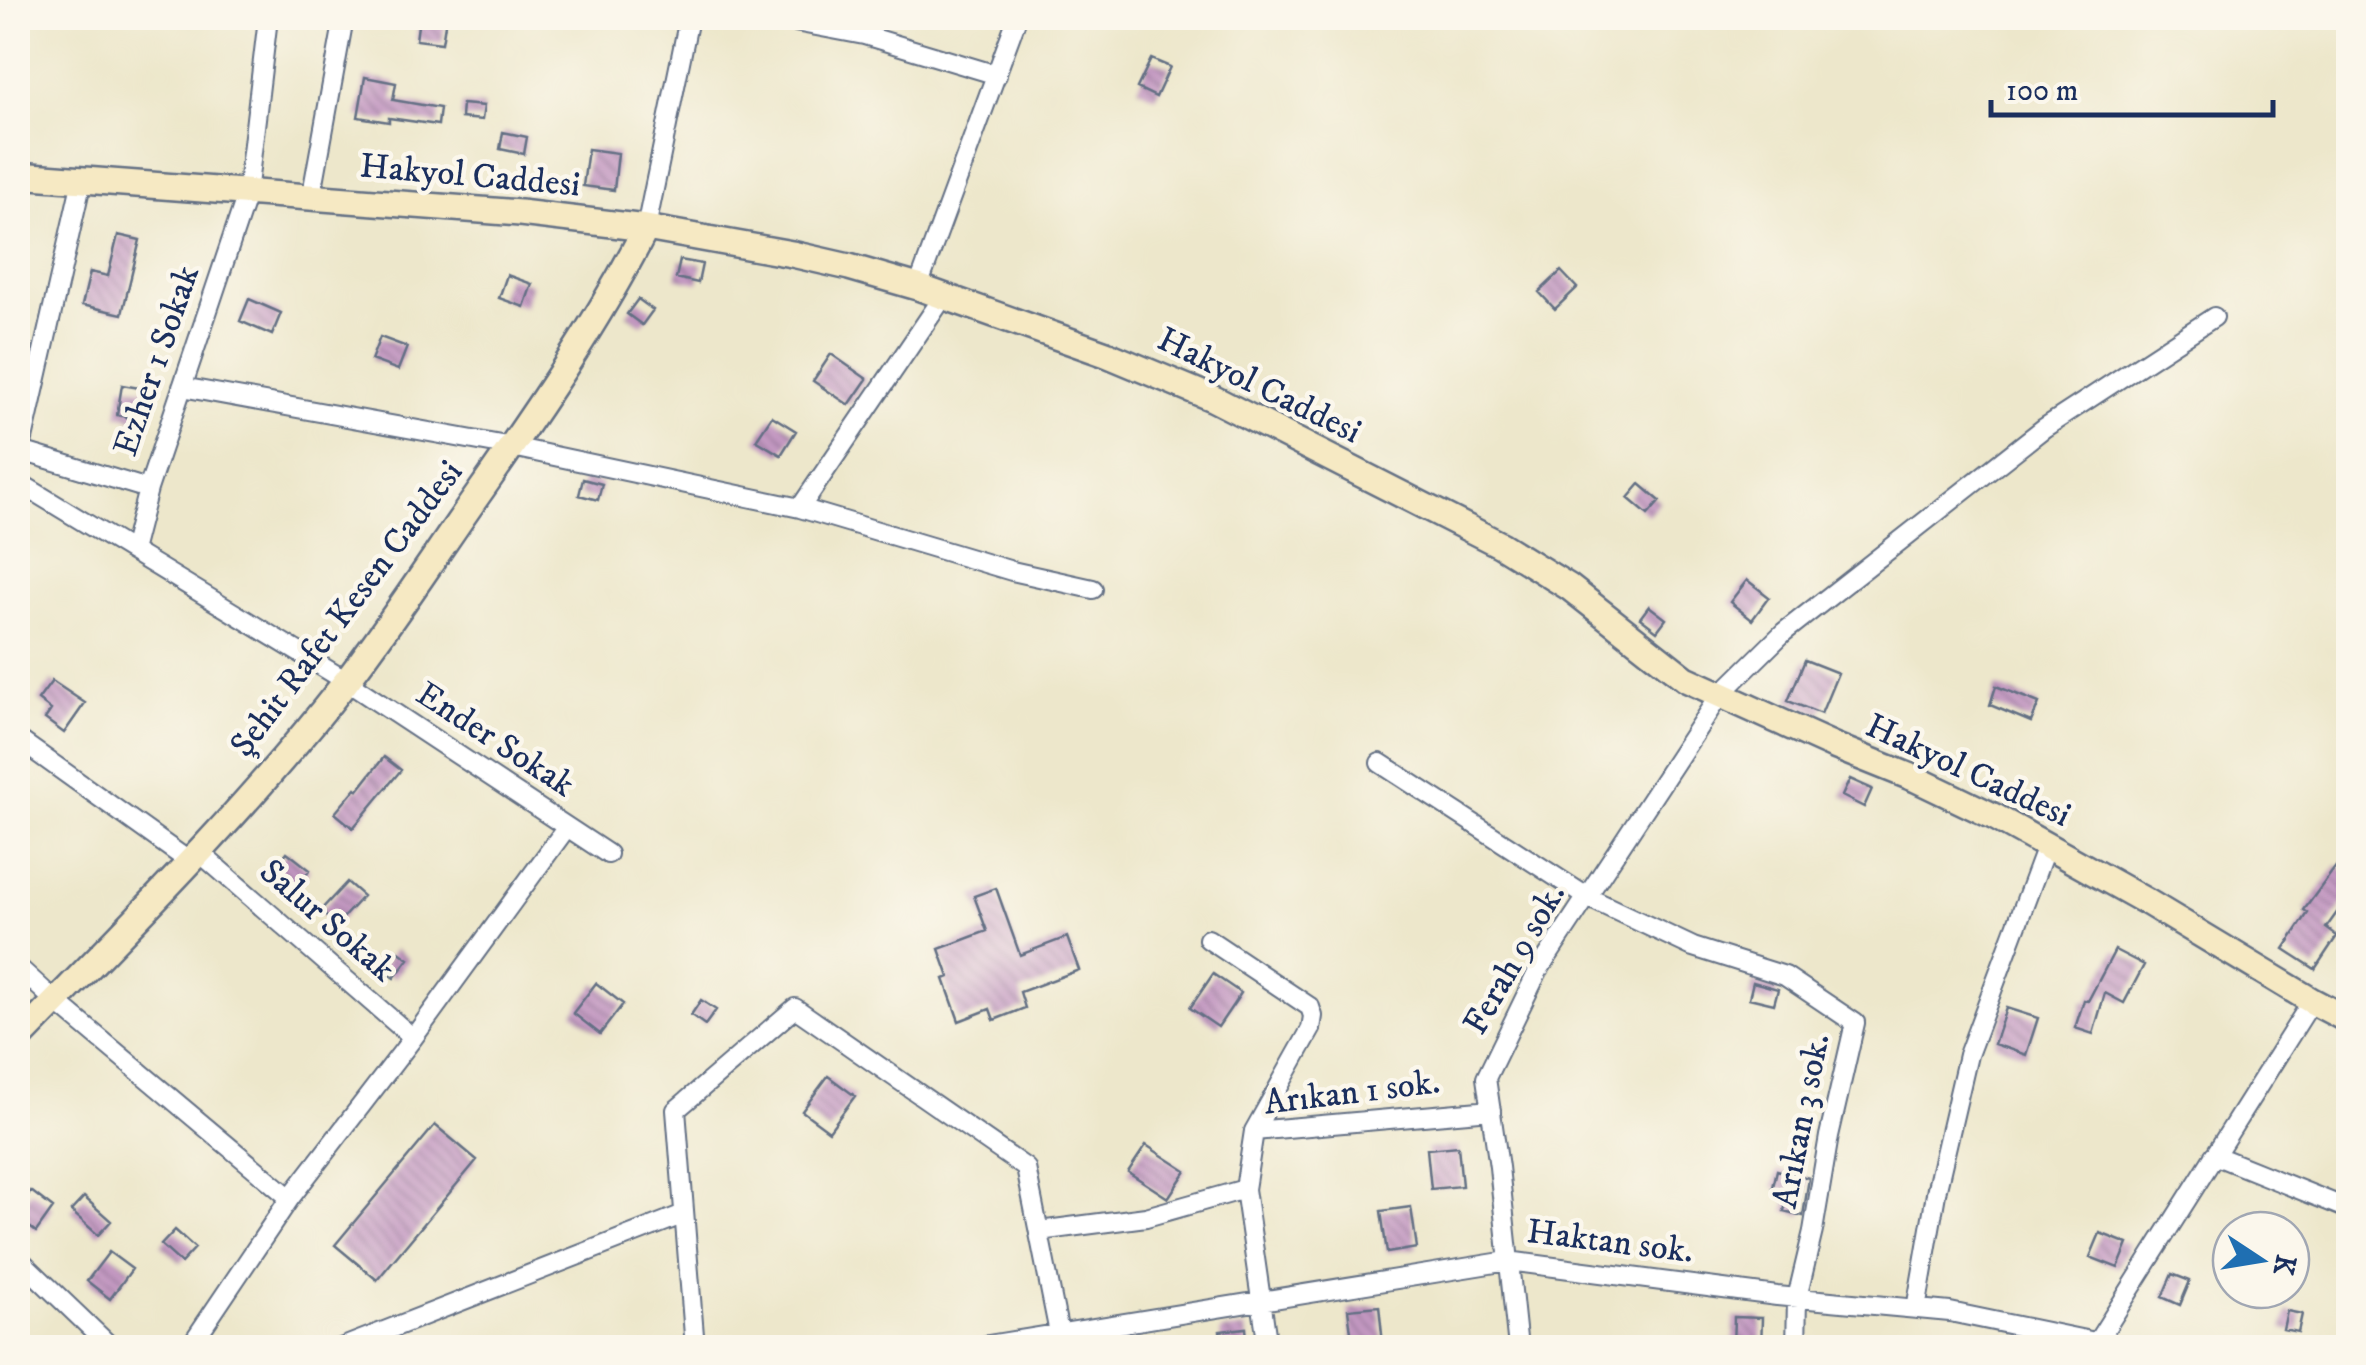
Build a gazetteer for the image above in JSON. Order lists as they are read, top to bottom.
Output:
{
  "streets": {
    "street": [
      "Hakyol Caddesi",
      "Ezher 1 Sokak",
      "Şehit Rafet Kesen Caddesi",
      "Ender Sokak",
      "Salur Sokak",
      "Ferah 9 sok.",
      "Arıkan 1 sok.",
      "Arıkan 3 sok.",
      "Haktan sok."
    ]
  },
  "crossings": [
    ["Hakyol Caddesi", "Ezher 1 Sokak"],
    ["Hakyol Caddesi", "Şehit Rafet Kesen Caddesi"],
    ["Hakyol Caddesi", "Ferah 9 sok."],
    ["Ezher 1 Sokak", "Ender Sokak"],
    ["Şehit Rafet Kesen Caddesi", "Ender Sokak"],
    ["Şehit Rafet Kesen Caddesi", "Salur Sokak"],
    ["Ferah 9 sok.", "Arıkan 1 sok."],
    ["Ferah 9 sok.", "Arıkan 3 sok."],
    ["Ferah 9 sok.", "Haktan sok."],
    ["Arıkan 1 sok.", "Haktan sok."],
    ["Arıkan 3 sok.", "Haktan sok."]
  ],
  "scale_bar": "100 m",
  "north": "right"
}
